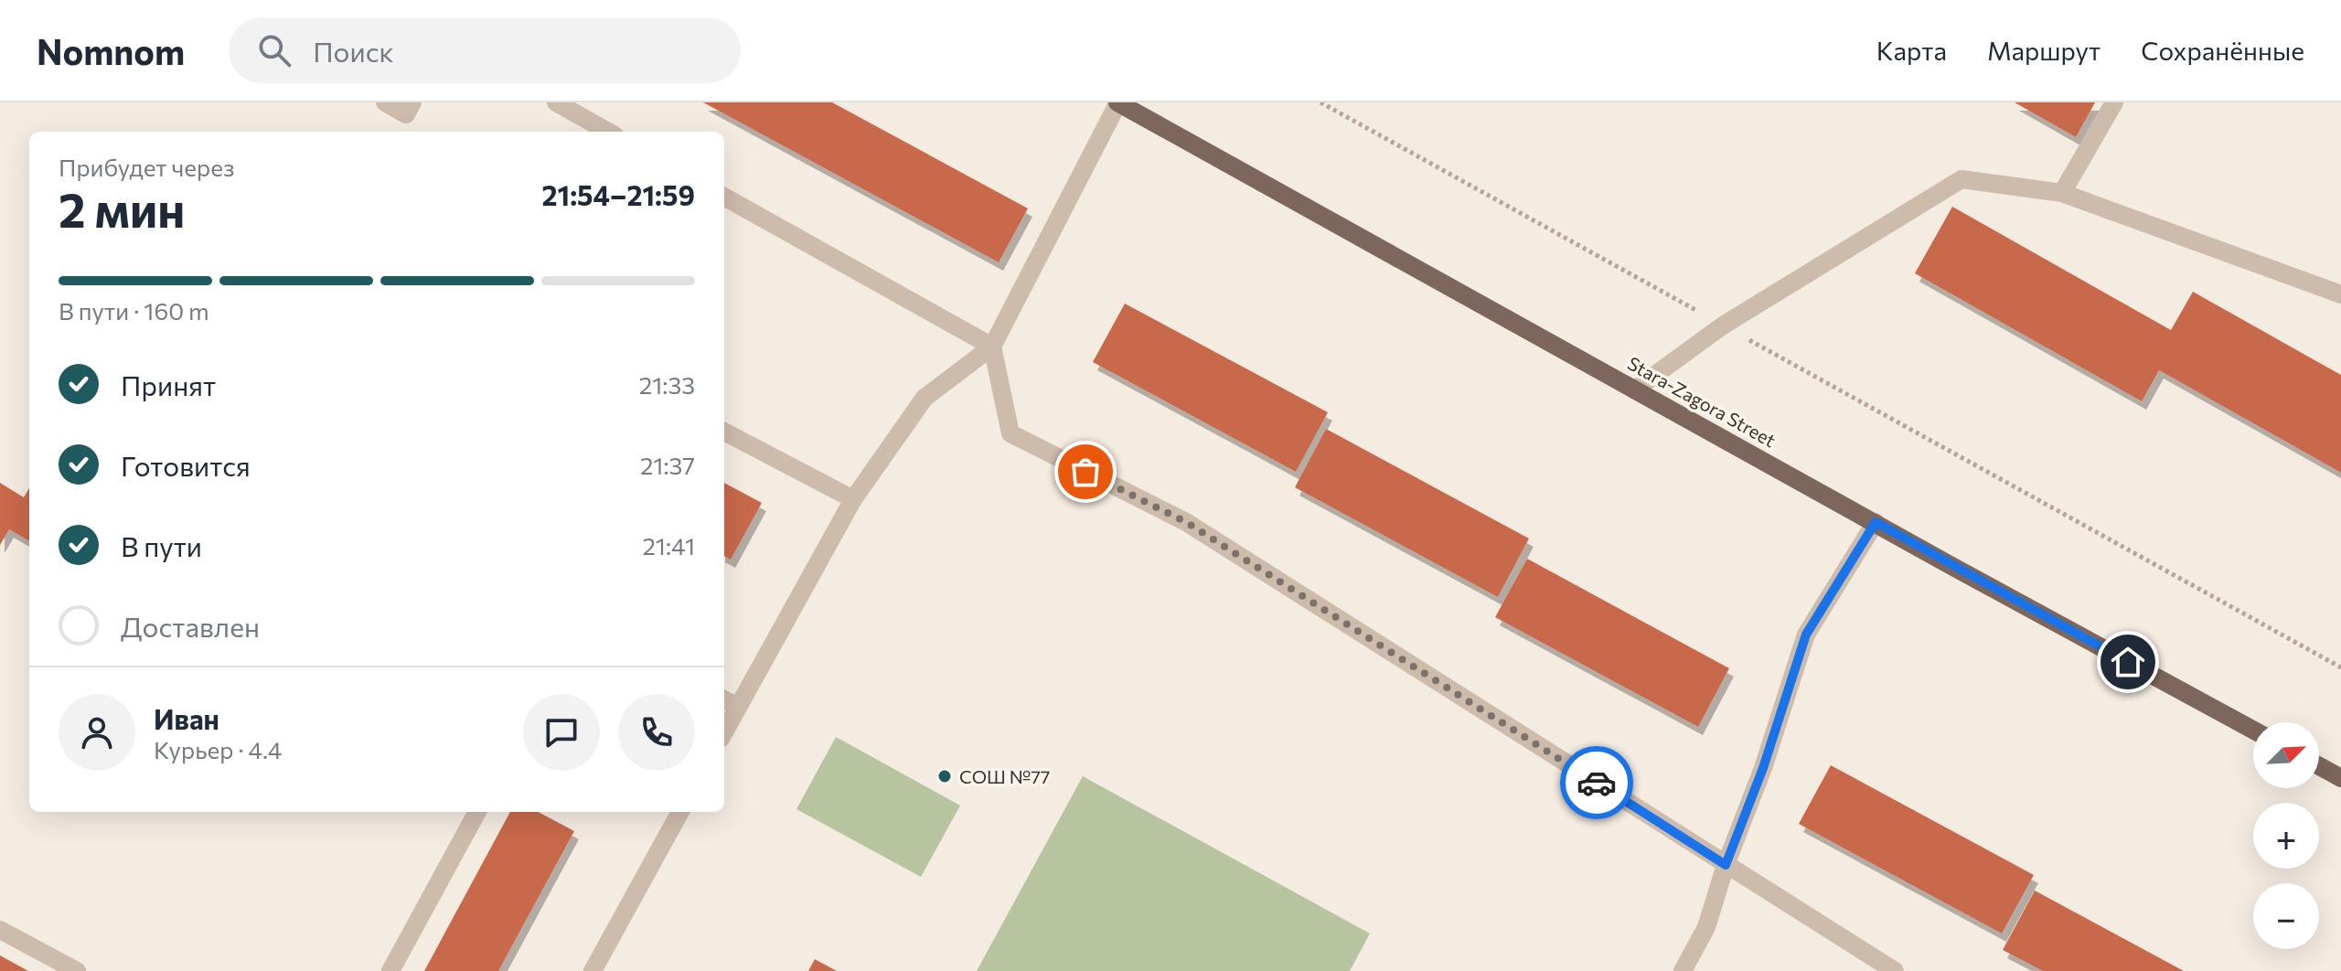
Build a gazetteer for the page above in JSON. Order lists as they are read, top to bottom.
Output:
{
  "streets": {
    "main road": ["Stara-Zagora Street"]
  },
  "places": ["СОШ №77"],
  "north": "top right",
  "page": {
    "header": "Nomnom",
    "search": "Поиск",
    "nav": ["Карта", "Маршрут", "Сохранённые"],
    "heading": ["2 мин", "Прибудет через", "21:54–21:59"],
    "panel": ["Иван", "Курьер · 4.4"],
    "bar": "В пути · 160 m",
    "list": [
      ["Принят", "21:33"],
      ["Готовится", "21:37"],
      ["В пути", "21:41"],
      "Доставлен"
    ],
    "map_buttons": ["+", "−"]
  }
}
